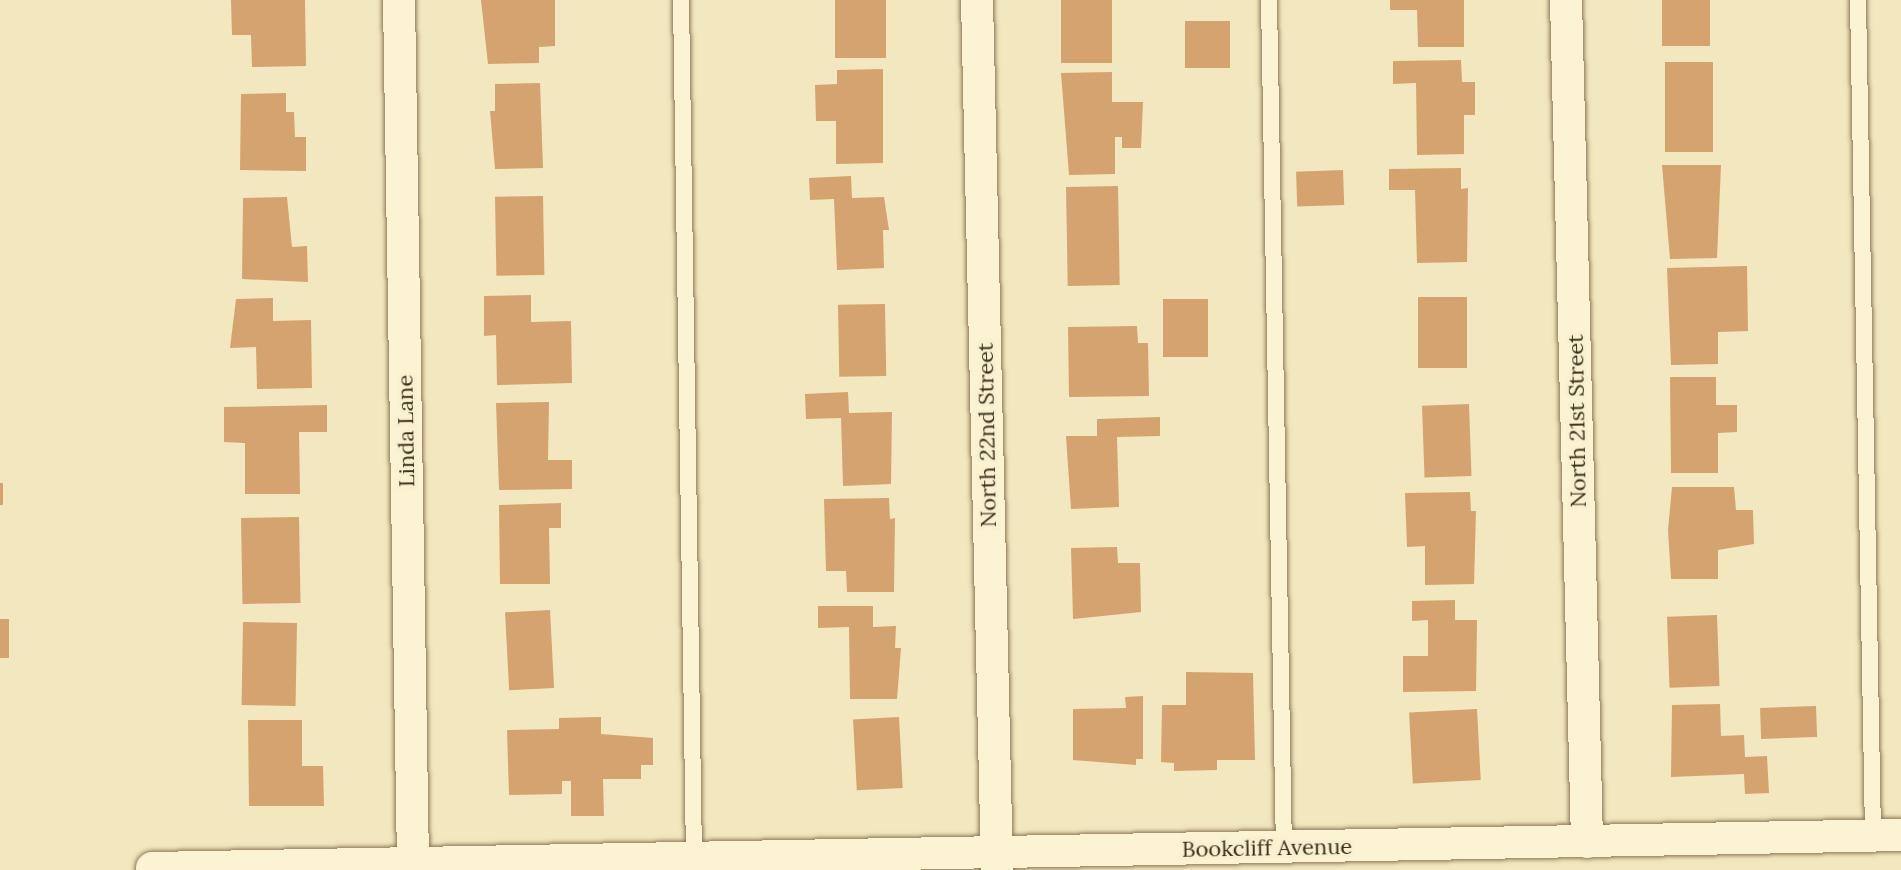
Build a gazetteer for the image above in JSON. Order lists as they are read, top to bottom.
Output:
{
  "streets": {
    "street": [
      "North 21st Street",
      "Linda Lane",
      "North 22nd Street",
      "Bookcliff Avenue"
    ]
  },
  "crossings": [
    ["North 21st Street", "Bookcliff Avenue"],
    ["Linda Lane", "Bookcliff Avenue"],
    ["North 22nd Street", "Bookcliff Avenue"]
  ]
}
